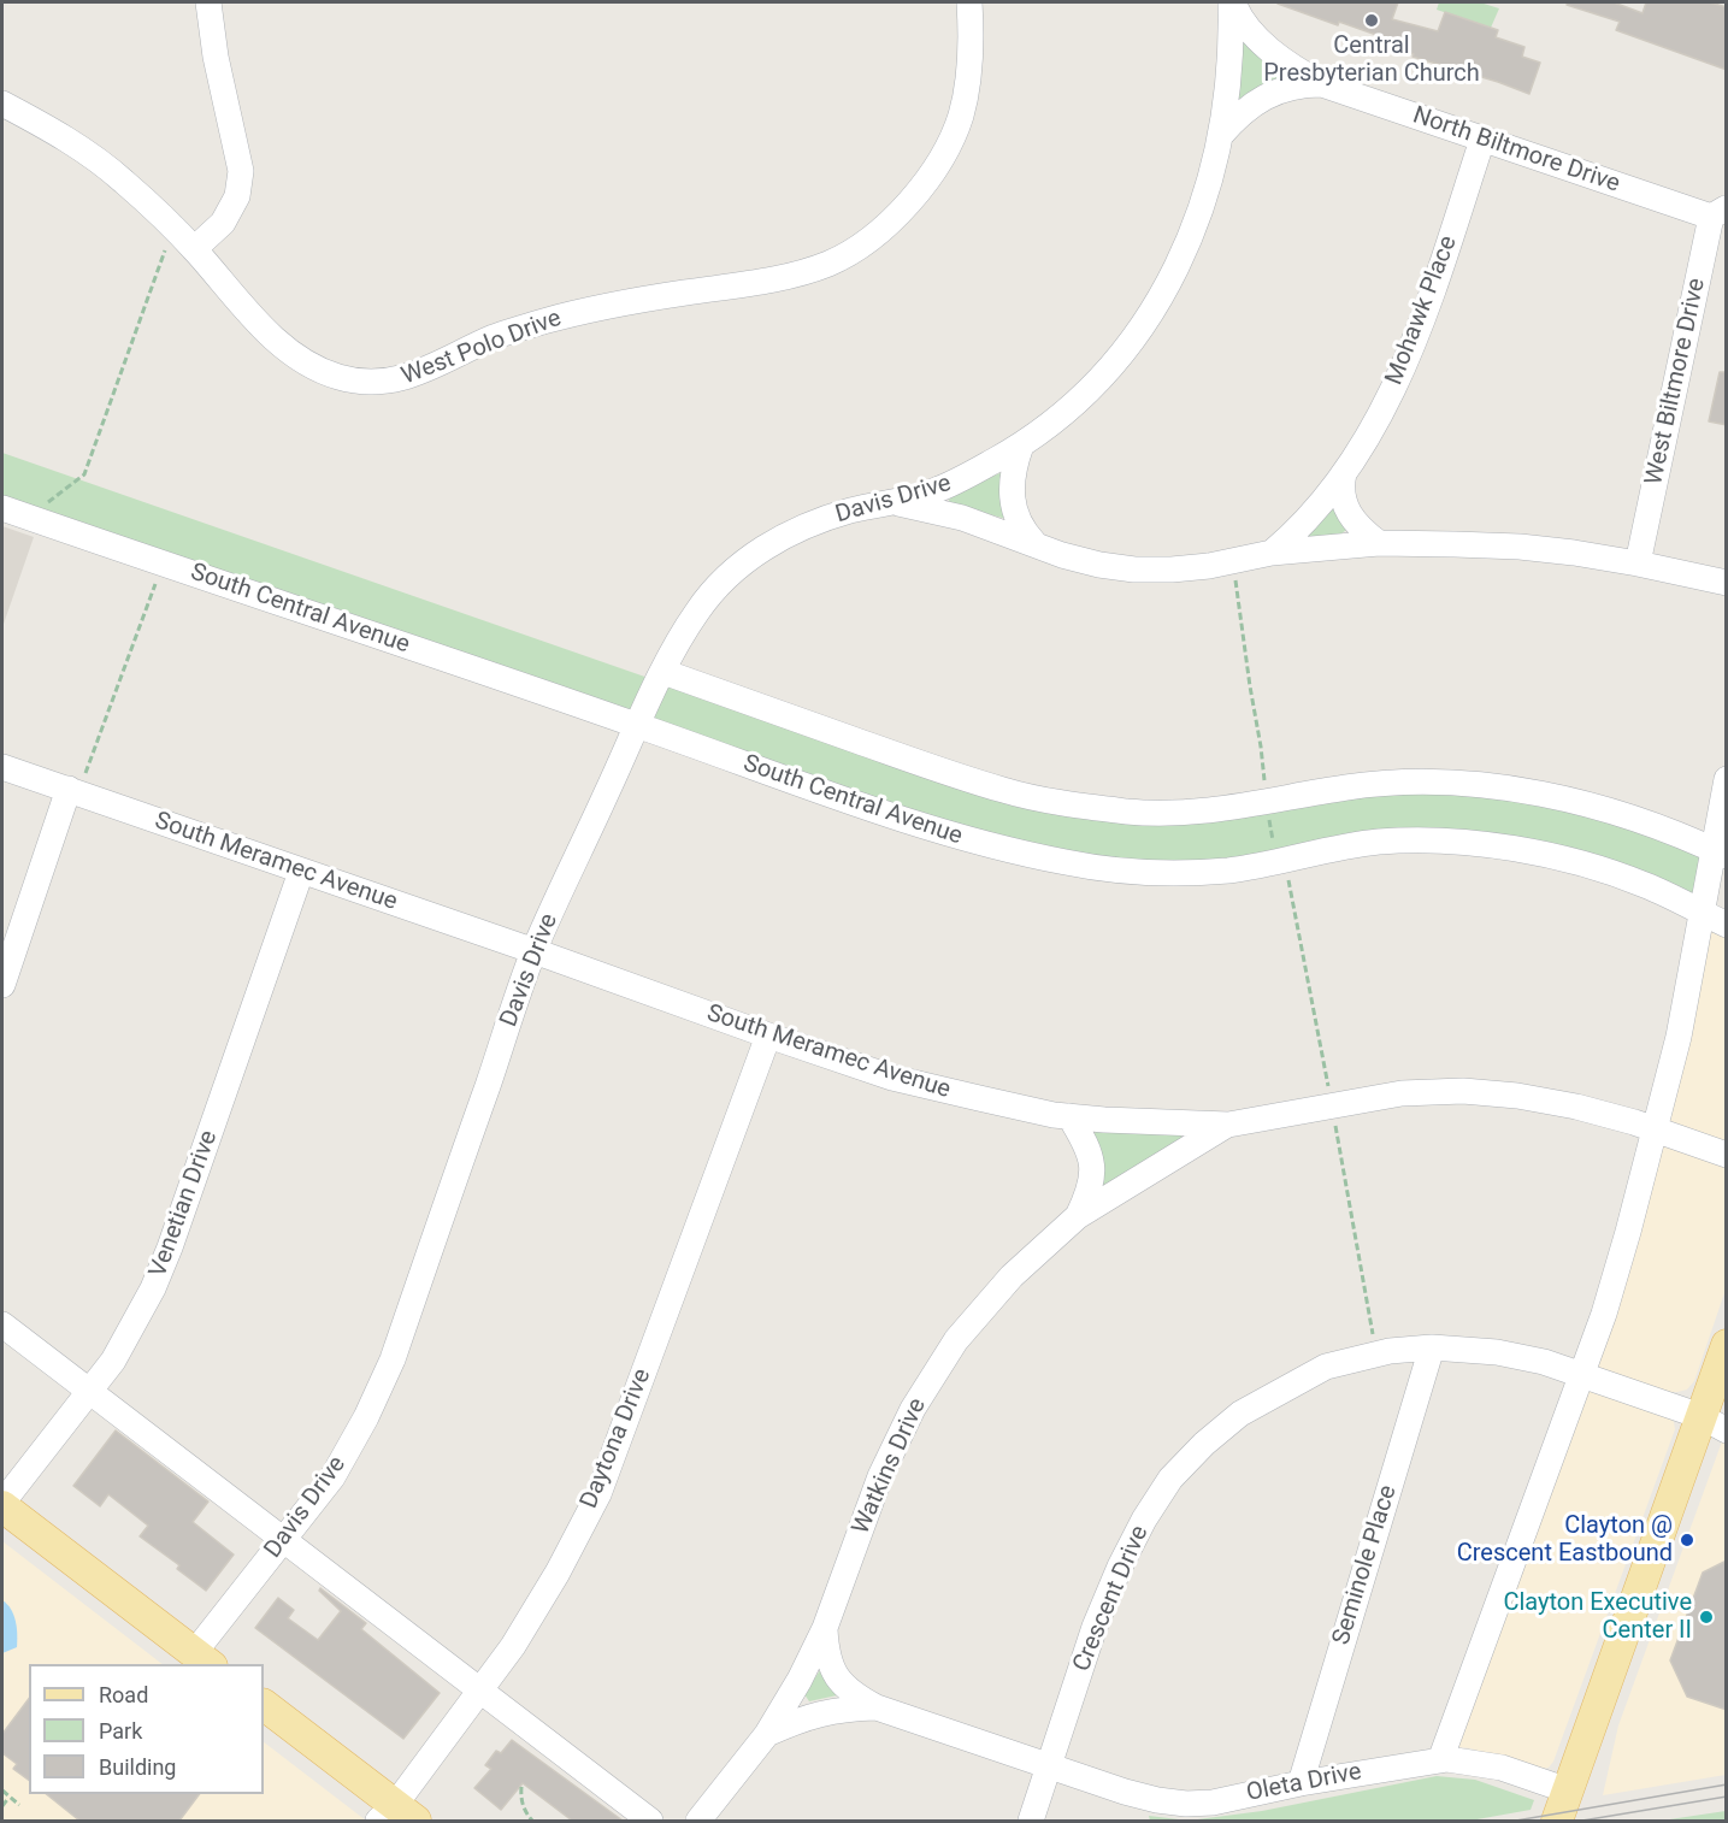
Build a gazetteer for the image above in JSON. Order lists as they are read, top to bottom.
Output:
{
  "streets": {
    "street": [
      "North Biltmore Drive",
      "Mohawk Place",
      "West Polo Drive",
      "West Biltmore Drive",
      "Davis Drive",
      "South Central Avenue",
      "South Meramec Avenue",
      "Venetian Drive",
      "Daytona Drive",
      "Watkins Drive",
      "Seminole Place",
      "Crescent Drive",
      "Oleta Drive"
    ]
  },
  "crossings": [
    ["North Biltmore Drive", "Mohawk Place"],
    ["North Biltmore Drive", "West Biltmore Drive"],
    ["North Biltmore Drive", "Davis Drive"],
    ["Davis Drive", "South Central Avenue"],
    ["Davis Drive", "South Meramec Avenue"],
    ["South Meramec Avenue", "Venetian Drive"],
    ["South Meramec Avenue", "Daytona Drive"],
    ["South Meramec Avenue", "Watkins Drive"],
    ["Watkins Drive", "Oleta Drive"],
    ["Seminole Place", "Crescent Drive"],
    ["Seminole Place", "Oleta Drive"],
    ["Crescent Drive", "Oleta Drive"]
  ],
  "places": ["Central Presbyterian Church", "Clayton @ Crescent Eastbound", "Clayton Executive Center II"],
  "legend": ["Road", "Park", "Building"]
}
